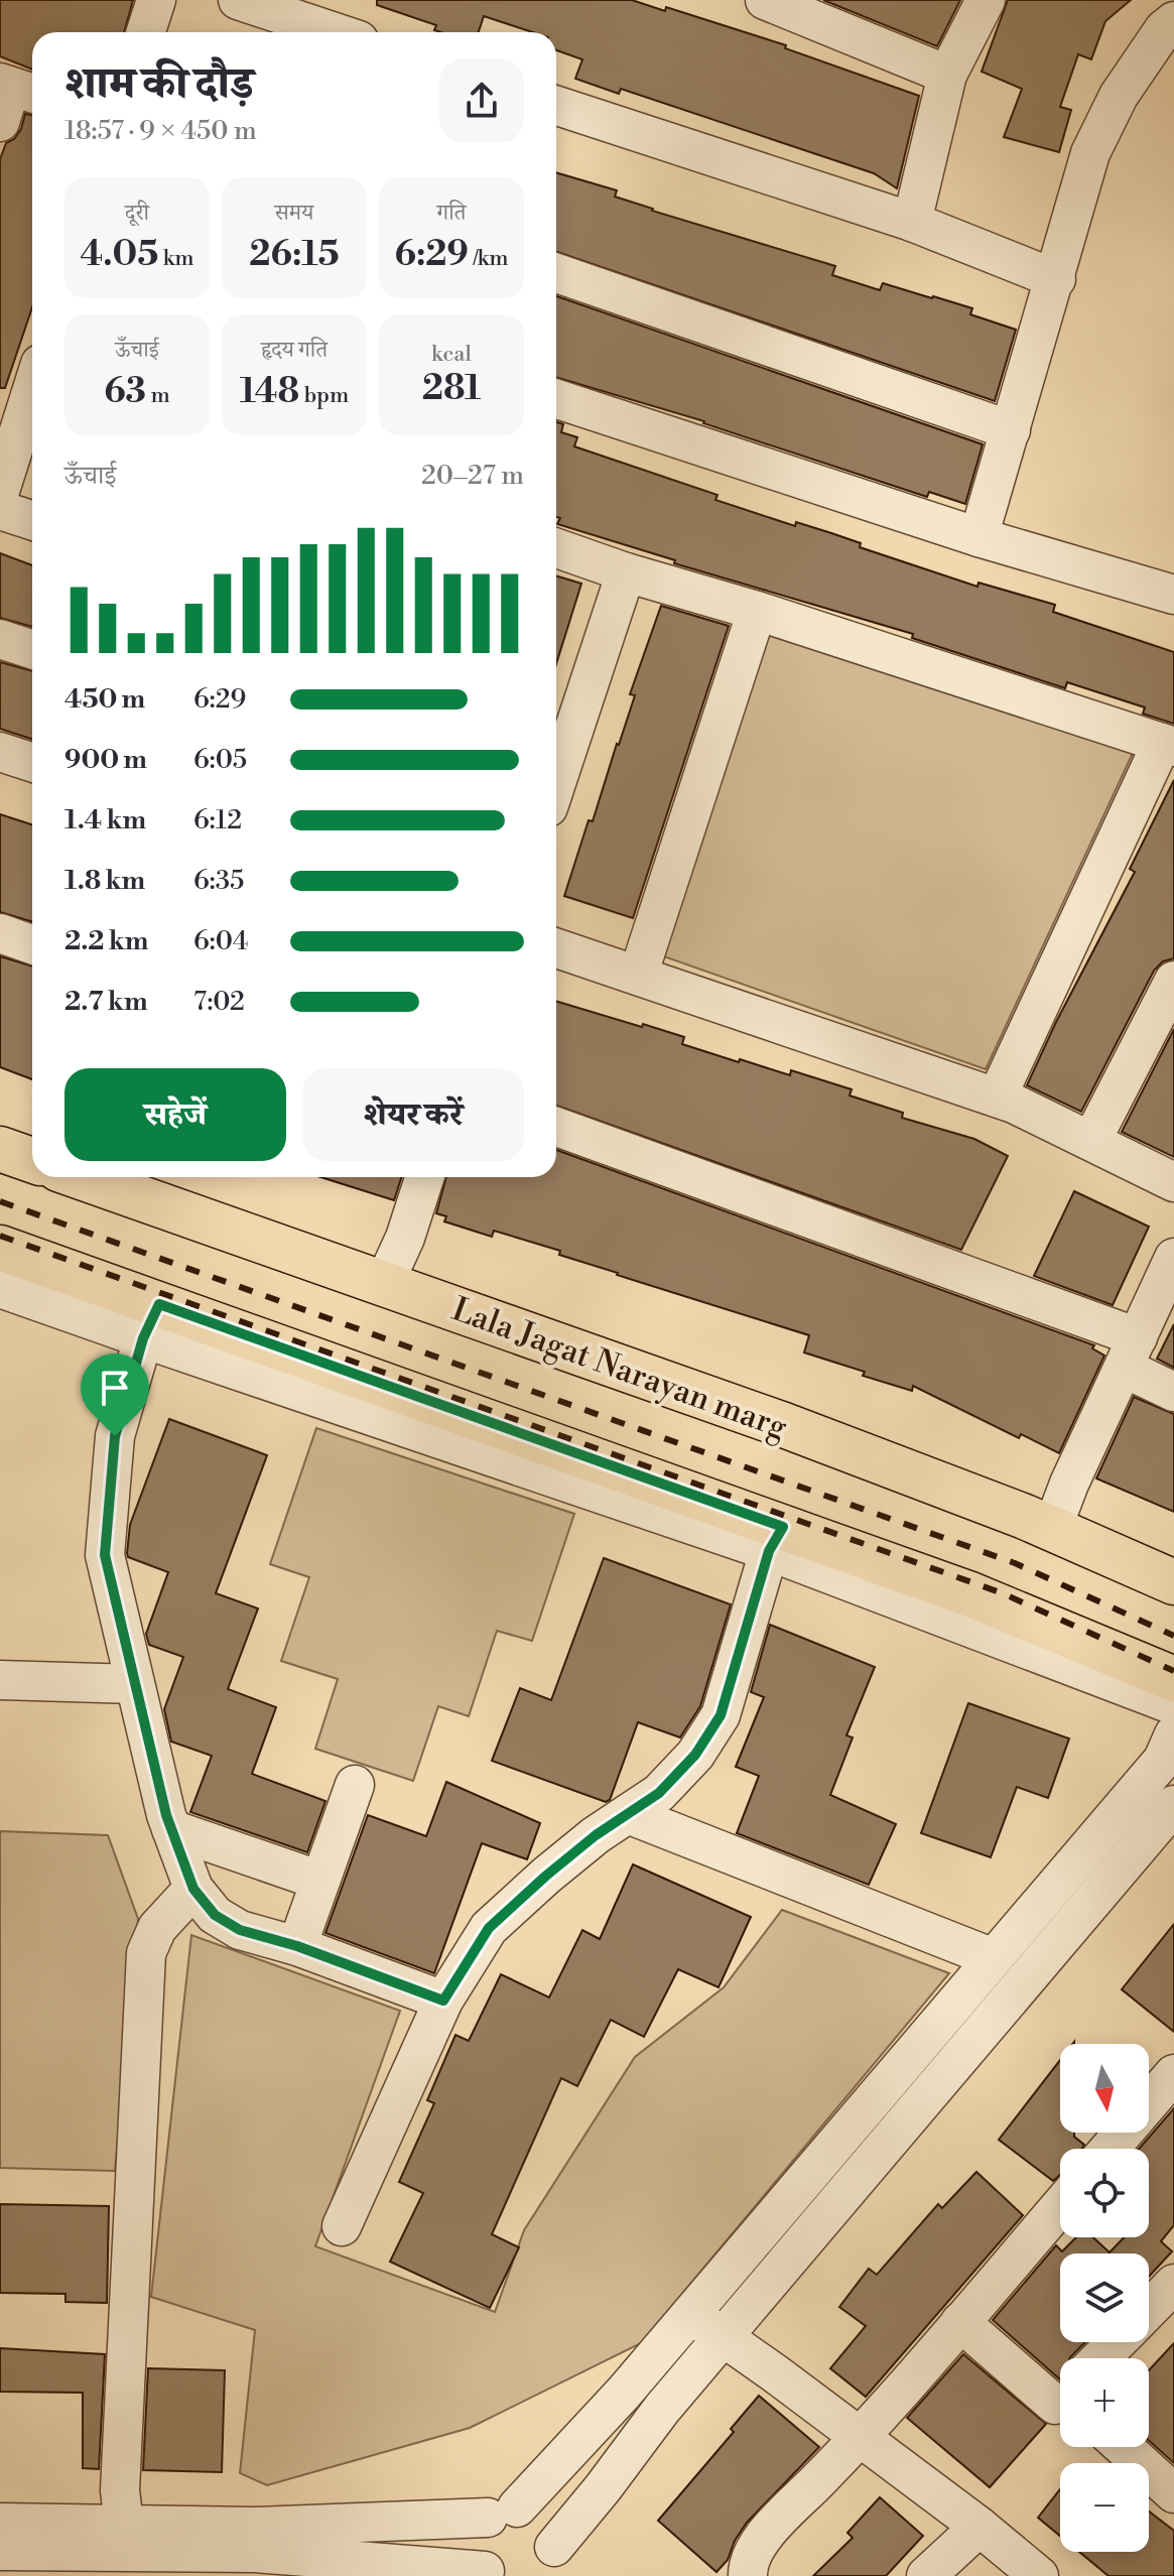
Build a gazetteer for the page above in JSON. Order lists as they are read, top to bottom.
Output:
{
  "streets": {
    "main road": ["Lala Jagat Narayan marg"]
  },
  "north": "bottom",
  "page": {
    "heading": ["शाम की दौड़", "18:57 · 9 × 450 m"],
    "stats": [
      ["दूरी", "4.05 km"],
      ["समय", "26:15"],
      ["गति", "6:29 /km"],
      ["ऊँचाई", "63 m"],
      ["हृदय गति", "148 bpm"],
      ["kcal", "281"]
    ],
    "chart": ["ऊँचाई", "20–27 m"],
    "list": [
      {
        "name": "450 m",
        "note": "6:29"
      },
      {
        "name": "900 m",
        "note": "6:05"
      },
      {
        "name": "1.4 km",
        "note": "6:12"
      },
      {
        "name": "1.8 km",
        "note": "6:35"
      },
      {
        "name": "2.2 km",
        "note": "6:04"
      },
      {
        "name": "2.7 km",
        "note": "7:02"
      }
    ],
    "buttons": ["सहेजें", "शेयर करें"],
    "map_buttons": ["+", "−"]
  }
}
